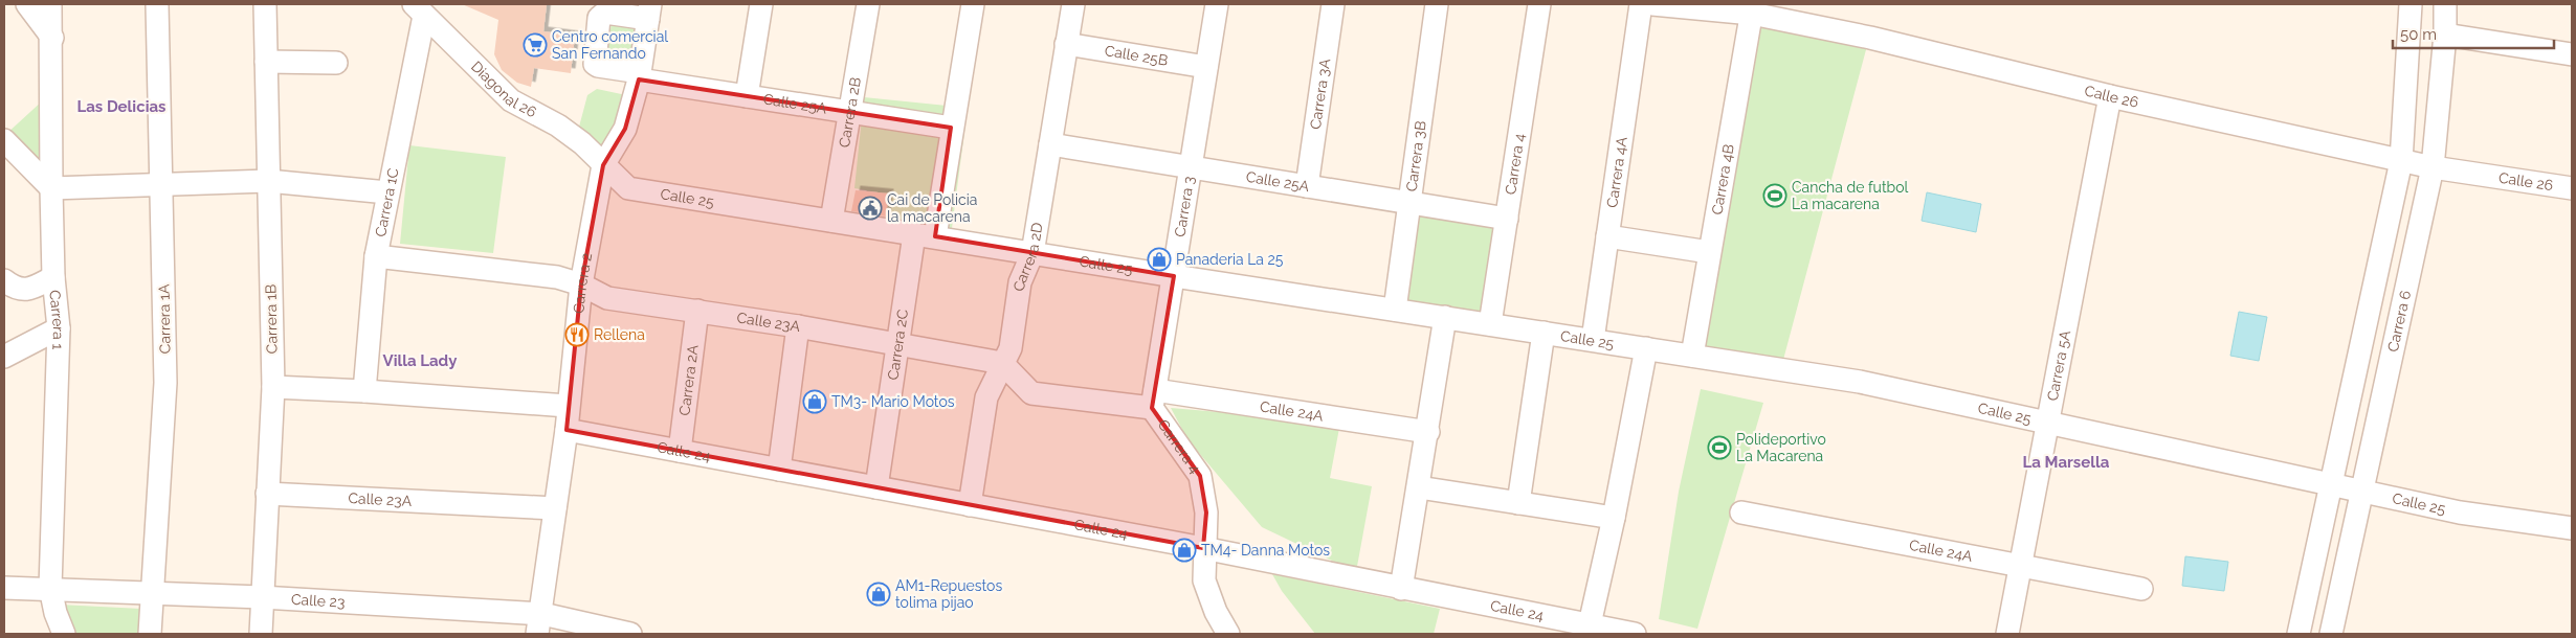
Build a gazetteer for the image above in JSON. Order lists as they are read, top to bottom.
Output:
{
  "streets": {
    "street": [
      "Calle 25B",
      "Diagonal 26",
      "Carrera 3A",
      "Calle 26",
      "Calle 25A",
      "Carrera 2B",
      "Carrera 3B",
      "Carrera 4",
      "Carrera 4A",
      "Carrera 4B",
      "Calle 25",
      "Carrera 1C",
      "Carrera 3",
      "Carrera 2D",
      "Carrera 2",
      "Carrera 1A",
      "Carrera 1B",
      "Carrera 1",
      "Carrera 6",
      "Calle 23A",
      "Carrera 2C",
      "Carrera 5A",
      "Carrera 2A",
      "Calle 24A",
      "Calle 24",
      "Calle 23"
    ]
  },
  "crossings": [
    ["Calle 25B", "Carrera 3"],
    ["Calle 25B", "Carrera 2D"],
    ["Diagonal 26", "Calle 25"],
    ["Diagonal 26", "Carrera 1C"],
    ["Diagonal 26", "Carrera 2"],
    ["Carrera 3A", "Calle 25A"],
    ["Calle 26", "Carrera 4B"],
    ["Calle 26", "Carrera 6"],
    ["Calle 26", "Carrera 5A"],
    ["Calle 25A", "Carrera 2B"],
    ["Calle 25A", "Carrera 3B"],
    ["Calle 25A", "Carrera 4"],
    ["Calle 25A", "Carrera 3"],
    ["Calle 25A", "Carrera 2D"],
    ["Calle 25A", "Carrera 2"],
    ["Calle 25A", "Carrera 2C"],
    ["Carrera 2B", "Calle 25"],
    ["Carrera 3B", "Calle 25"],
    ["Carrera 4", "Calle 25"],
    ["Carrera 4", "Carrera 3"],
    ["Carrera 4", "Calle 24A"],
    ["Carrera 4", "Calle 24"],
    ["Carrera 4A", "Calle 25"],
    ["Carrera 4B", "Calle 25"],
    ["Calle 25", "Carrera 3"],
    ["Calle 25", "Carrera 2D"],
    ["Calle 25", "Carrera 2"],
    ["Calle 25", "Carrera 6"],
    ["Calle 25", "Carrera 2C"],
    ["Calle 25", "Carrera 5A"],
    ["Carrera 1C", "Calle 23A"],
    ["Carrera 3", "Calle 24A"],
    ["Carrera 2D", "Calle 23A"],
    ["Carrera 2D", "Calle 24"],
    ["Carrera 2", "Calle 23A"],
    ["Carrera 2", "Calle 24"],
    ["Carrera 2", "Calle 23"],
    ["Carrera 1A", "Calle 23"],
    ["Carrera 1B", "Calle 23A"],
    ["Carrera 1B", "Calle 23"],
    ["Carrera 1", "Calle 23"],
    ["Calle 23A", "Carrera 2C"],
    ["Calle 23A", "Carrera 2A"],
    ["Carrera 2C", "Calle 24"],
    ["Carrera 5A", "Calle 24A"],
    ["Carrera 2A", "Calle 24"]
  ],
  "districts": ["Las Delicias", "Villa Lady", "La Marsella"],
  "places": {
    "supermarket": ["Centro comercial San Fernando"],
    "sports": ["Cancha de futbol La macarena", "Polideportivo La Macarena"],
    "public building": ["Cai de Policia la macarena"],
    "shop": [
      "Panaderia La 25",
      "TM3- Mario Motos",
      "TM4- Danna Motos",
      "AM1-Repuestos tolima pijao"
    ],
    "restaurant": ["Rellena"]
  },
  "scale_bar": "50 m"
}
